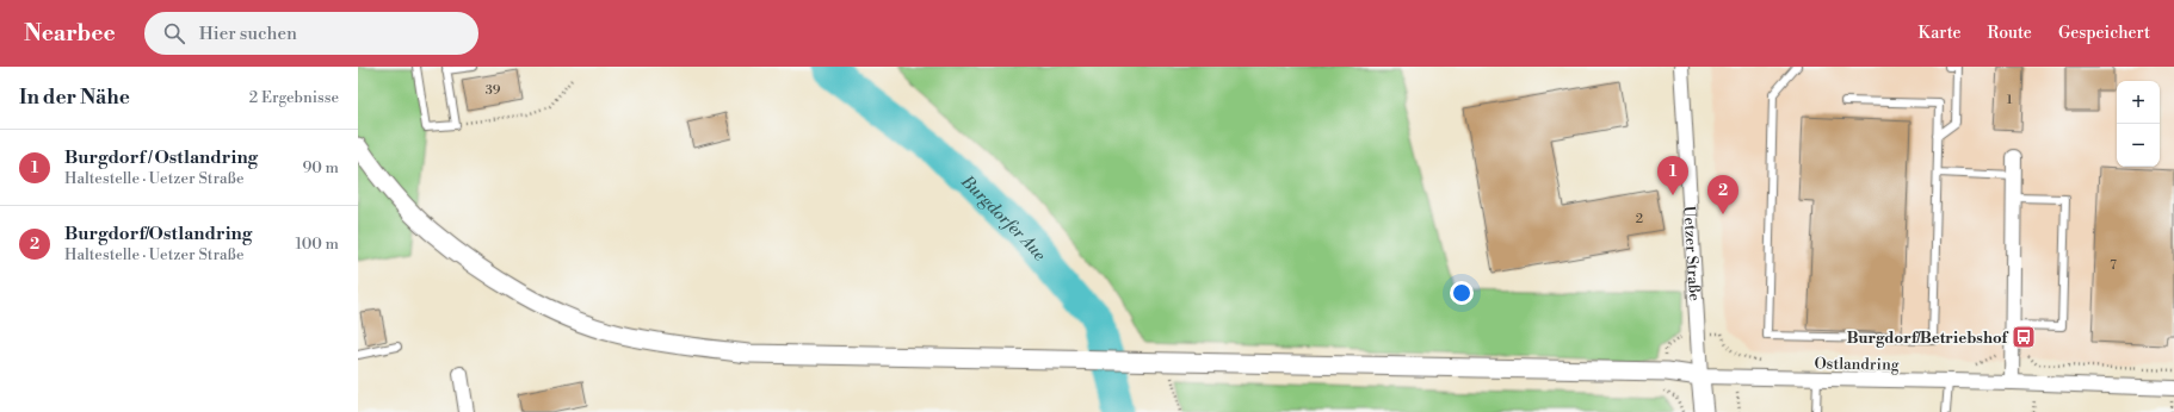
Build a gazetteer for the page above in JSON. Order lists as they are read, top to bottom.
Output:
{
  "streets": {
    "street": ["Uetzer Straße", "Ostlandring"]
  },
  "crossings": [
    ["Uetzer Straße", "Ostlandring"]
  ],
  "water": ["Burgdorfer Aue"],
  "places": {
    "bus stop": ["Burgdorf/Betriebshof"]
  },
  "house_numbers": [
    "39",
    "1",
    "2",
    "7"
  ],
  "page": {
    "header": "Nearbee",
    "search": "Hier suchen",
    "nav": ["Karte", "Route", "Gespeichert"],
    "heading": ["In der Nähe", "2 Ergebnisse"],
    "map_buttons": ["+", "−"],
    "list": [
      {
        "mark": "1",
        "name": "Burgdorf / Ostlandring",
        "note": "Haltestelle · Uetzer Straße",
        "value": "90 m"
      },
      {
        "mark": "2",
        "name": "Burgdorf/Ostlandring",
        "note": "Haltestelle · Uetzer Straße",
        "value": "100 m"
      }
    ],
    "pins": ["1", "2"]
  }
}
